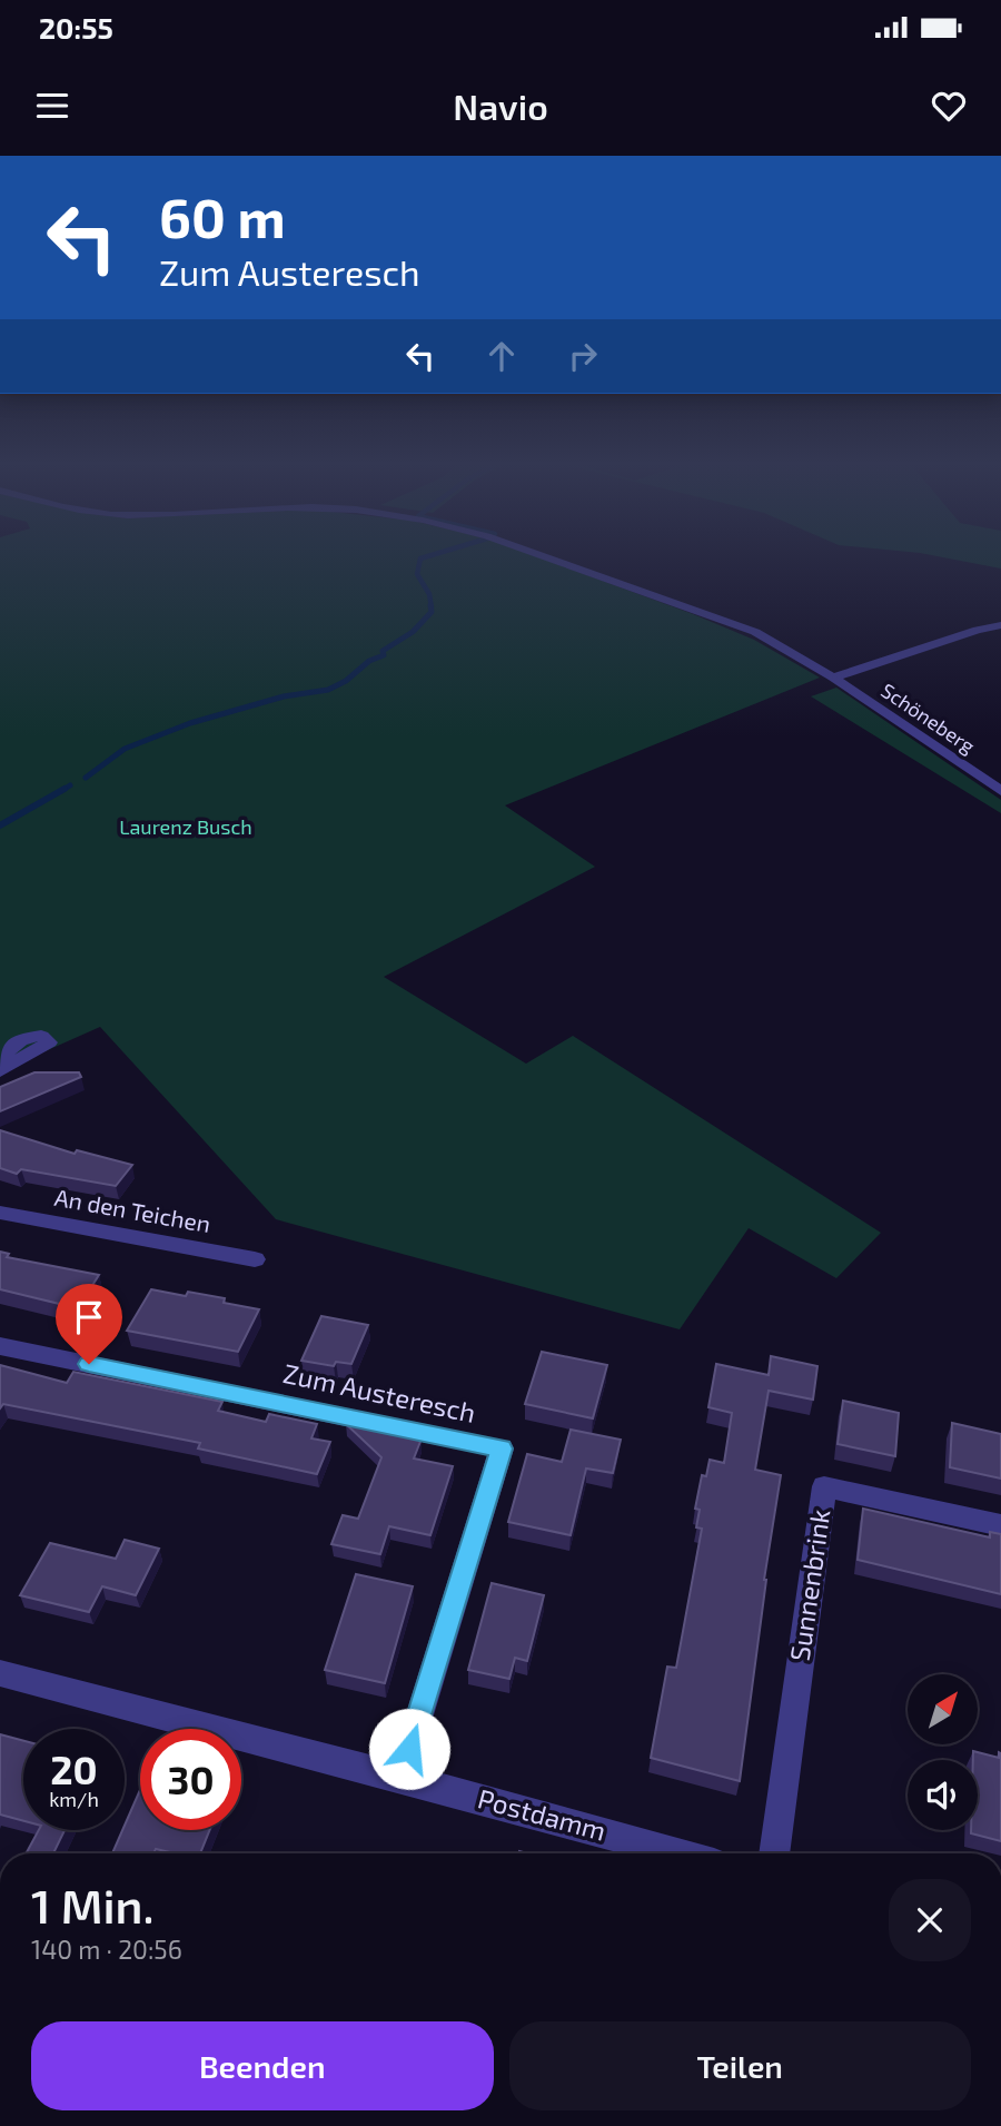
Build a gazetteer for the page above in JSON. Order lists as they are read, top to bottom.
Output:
{
  "streets": {
    "street": [
      "Schöneberg",
      "An den Teichen",
      "Zum Austeresch",
      "Sunnenbrink",
      "Postdamm"
    ]
  },
  "crossings": [
    ["Zum Austeresch", "Postdamm"]
  ],
  "parks": ["Laurenz Busch"],
  "north": "top right",
  "page": {
    "status": "20:55",
    "header": "Navio",
    "turn": ["60 m", "Zum Austeresch"],
    "speed": "20 km/h",
    "limit": "30",
    "heading": ["1 Min.", "140 m · 20:56"],
    "buttons": ["Beenden", "Teilen"]
  }
}
